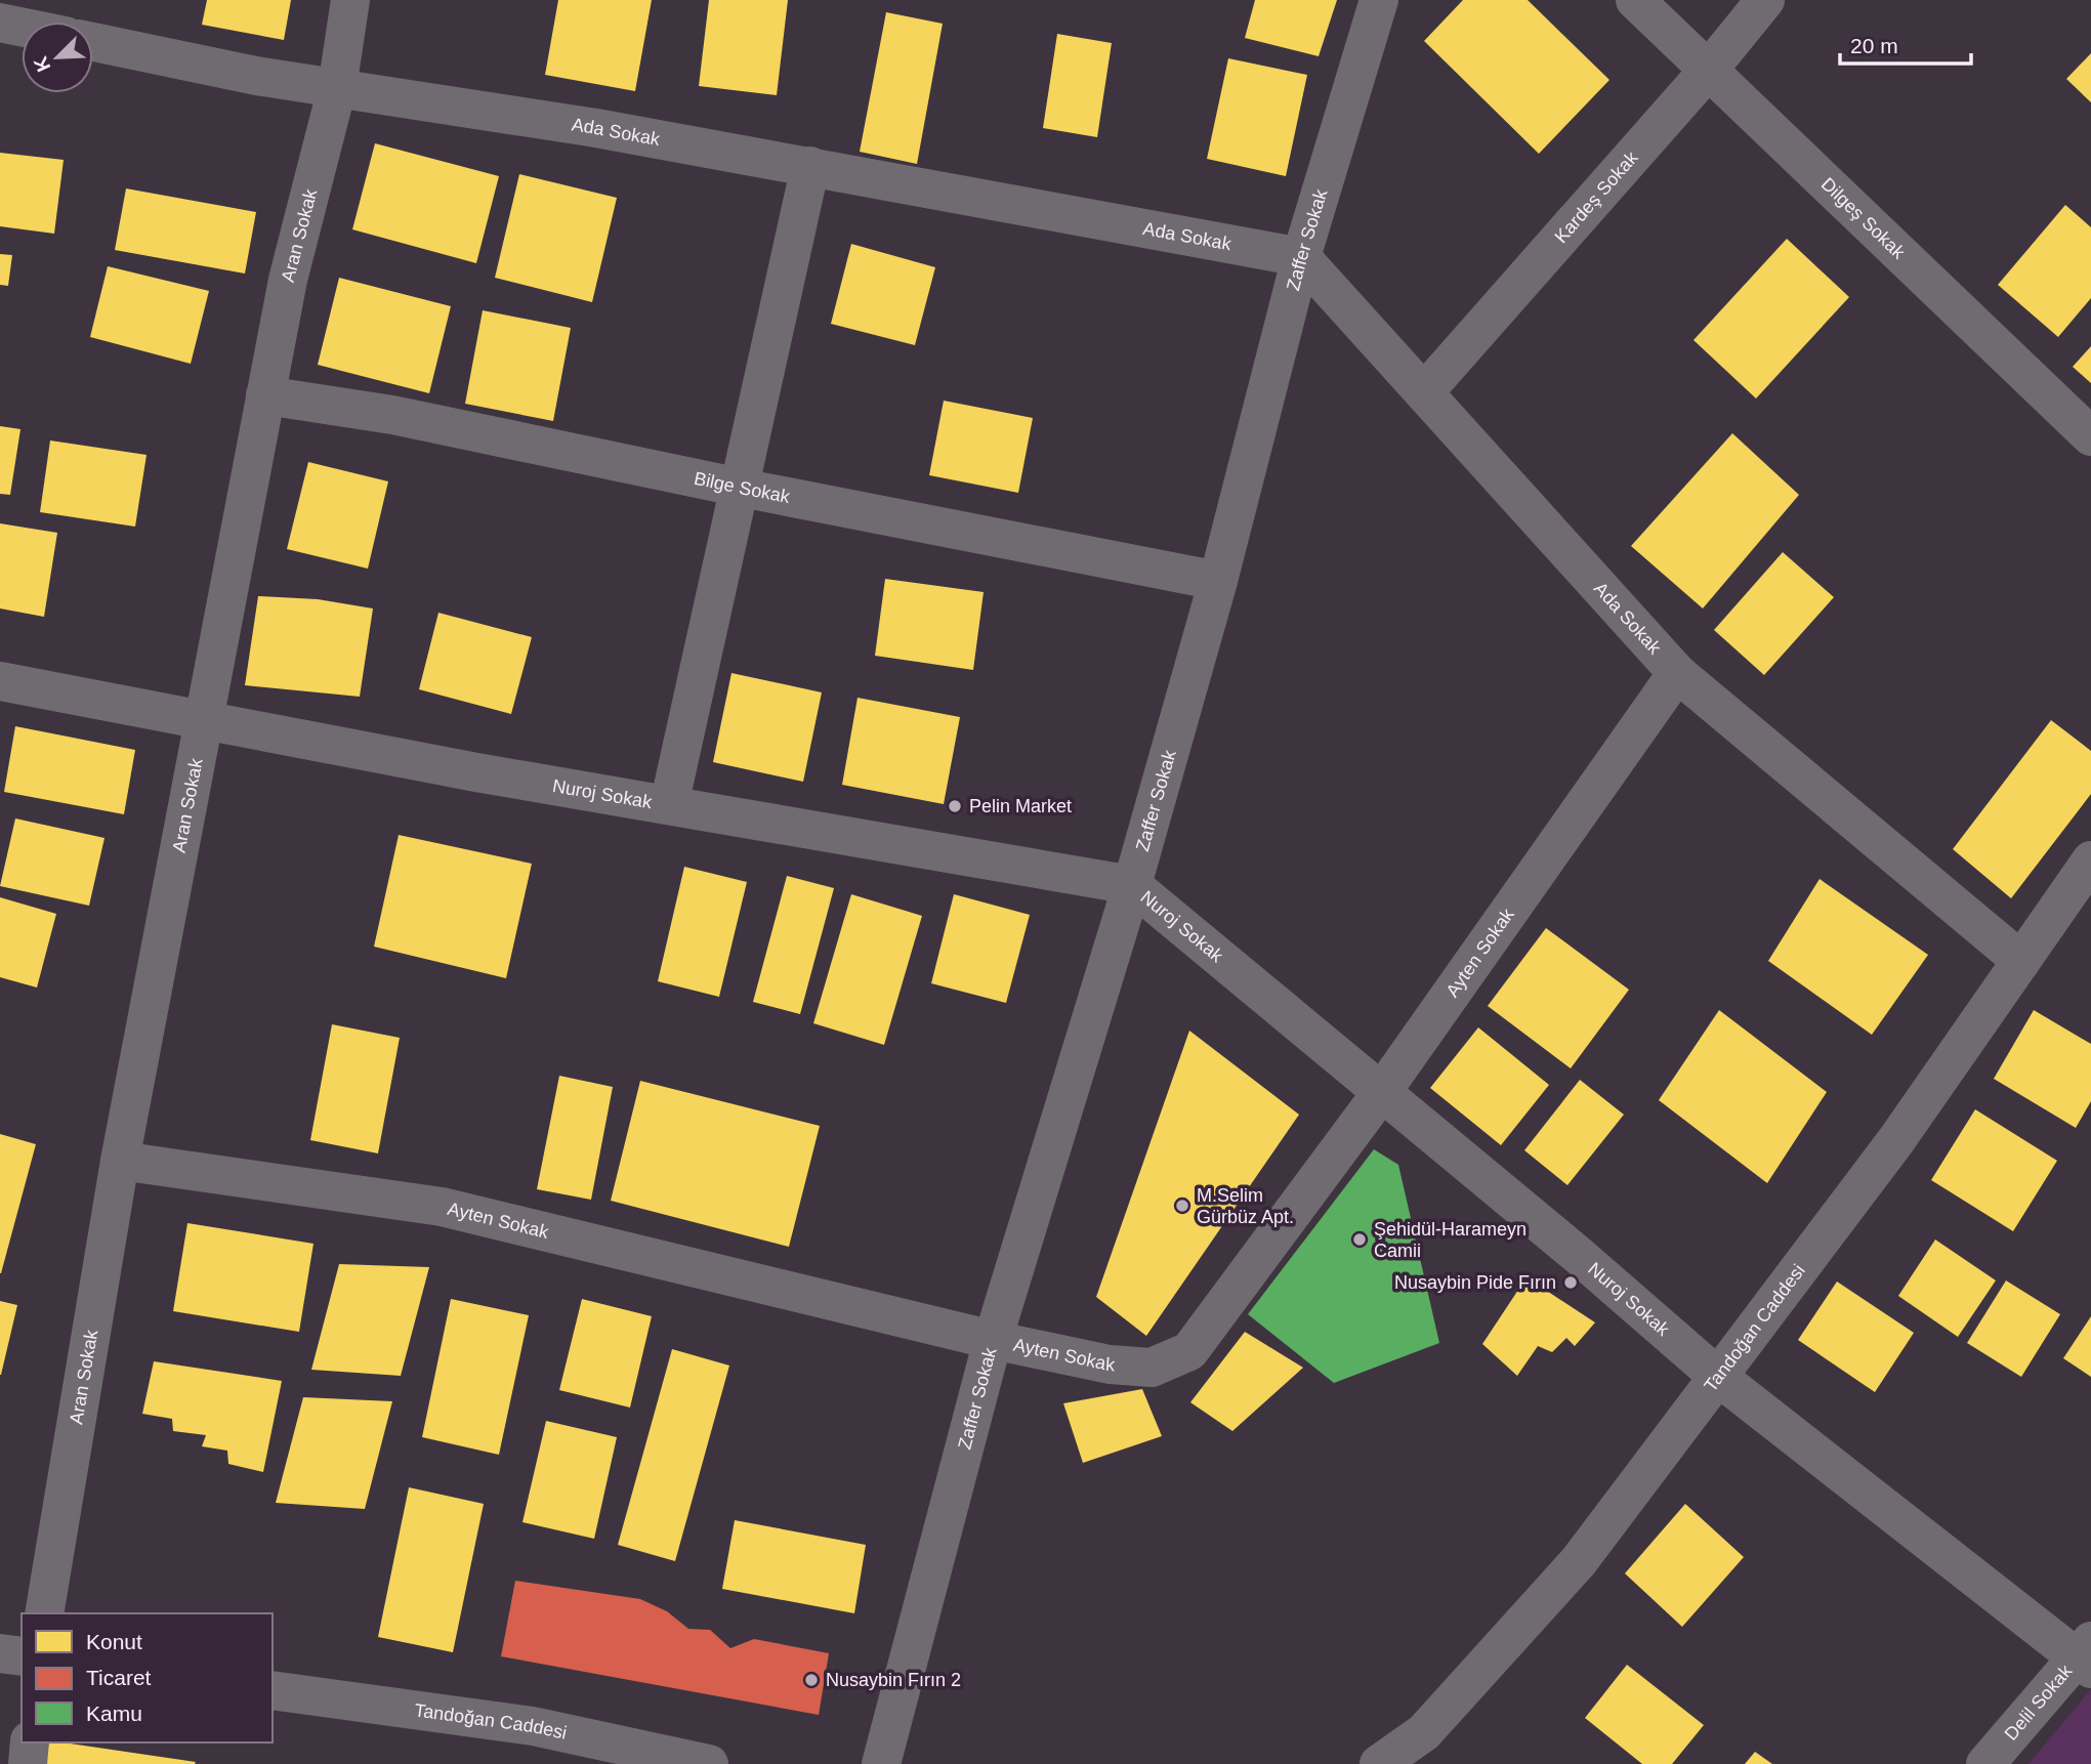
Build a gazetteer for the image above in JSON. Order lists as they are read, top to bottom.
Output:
{
  "streets": {
    "street": [
      "Ada Sokak",
      "Kardeş Sokak",
      "Dilgeş Sokak",
      "Aran Sokak",
      "Zaffer Sokak",
      "Bilge Sokak",
      "Nuroj Sokak",
      "Ayten Sokak",
      "Tandoğan Caddesi",
      "Delil Sokak"
    ]
  },
  "crossings": [
    ["Ada Sokak", "Kardeş Sokak"],
    ["Ada Sokak", "Aran Sokak"],
    ["Ada Sokak", "Zaffer Sokak"],
    ["Ada Sokak", "Ayten Sokak"],
    ["Ada Sokak", "Tandoğan Caddesi"],
    ["Kardeş Sokak", "Dilgeş Sokak"],
    ["Aran Sokak", "Bilge Sokak"],
    ["Aran Sokak", "Nuroj Sokak"],
    ["Aran Sokak", "Ayten Sokak"],
    ["Zaffer Sokak", "Bilge Sokak"],
    ["Zaffer Sokak", "Nuroj Sokak"],
    ["Zaffer Sokak", "Ayten Sokak"],
    ["Nuroj Sokak", "Ayten Sokak"],
    ["Nuroj Sokak", "Tandoğan Caddesi"],
    ["Nuroj Sokak", "Delil Sokak"]
  ],
  "places": [
    "Pelin Market",
    "M.Selim Gürbüz Apt.",
    "Şehidül-Harameyn Camii",
    "Nusaybin Pide Fırın",
    "Nusaybin Fırın 2"
  ],
  "legend": ["Konut", "Ticaret", "Kamu"],
  "scale_bar": "20 m",
  "north": "bottom left"
}
